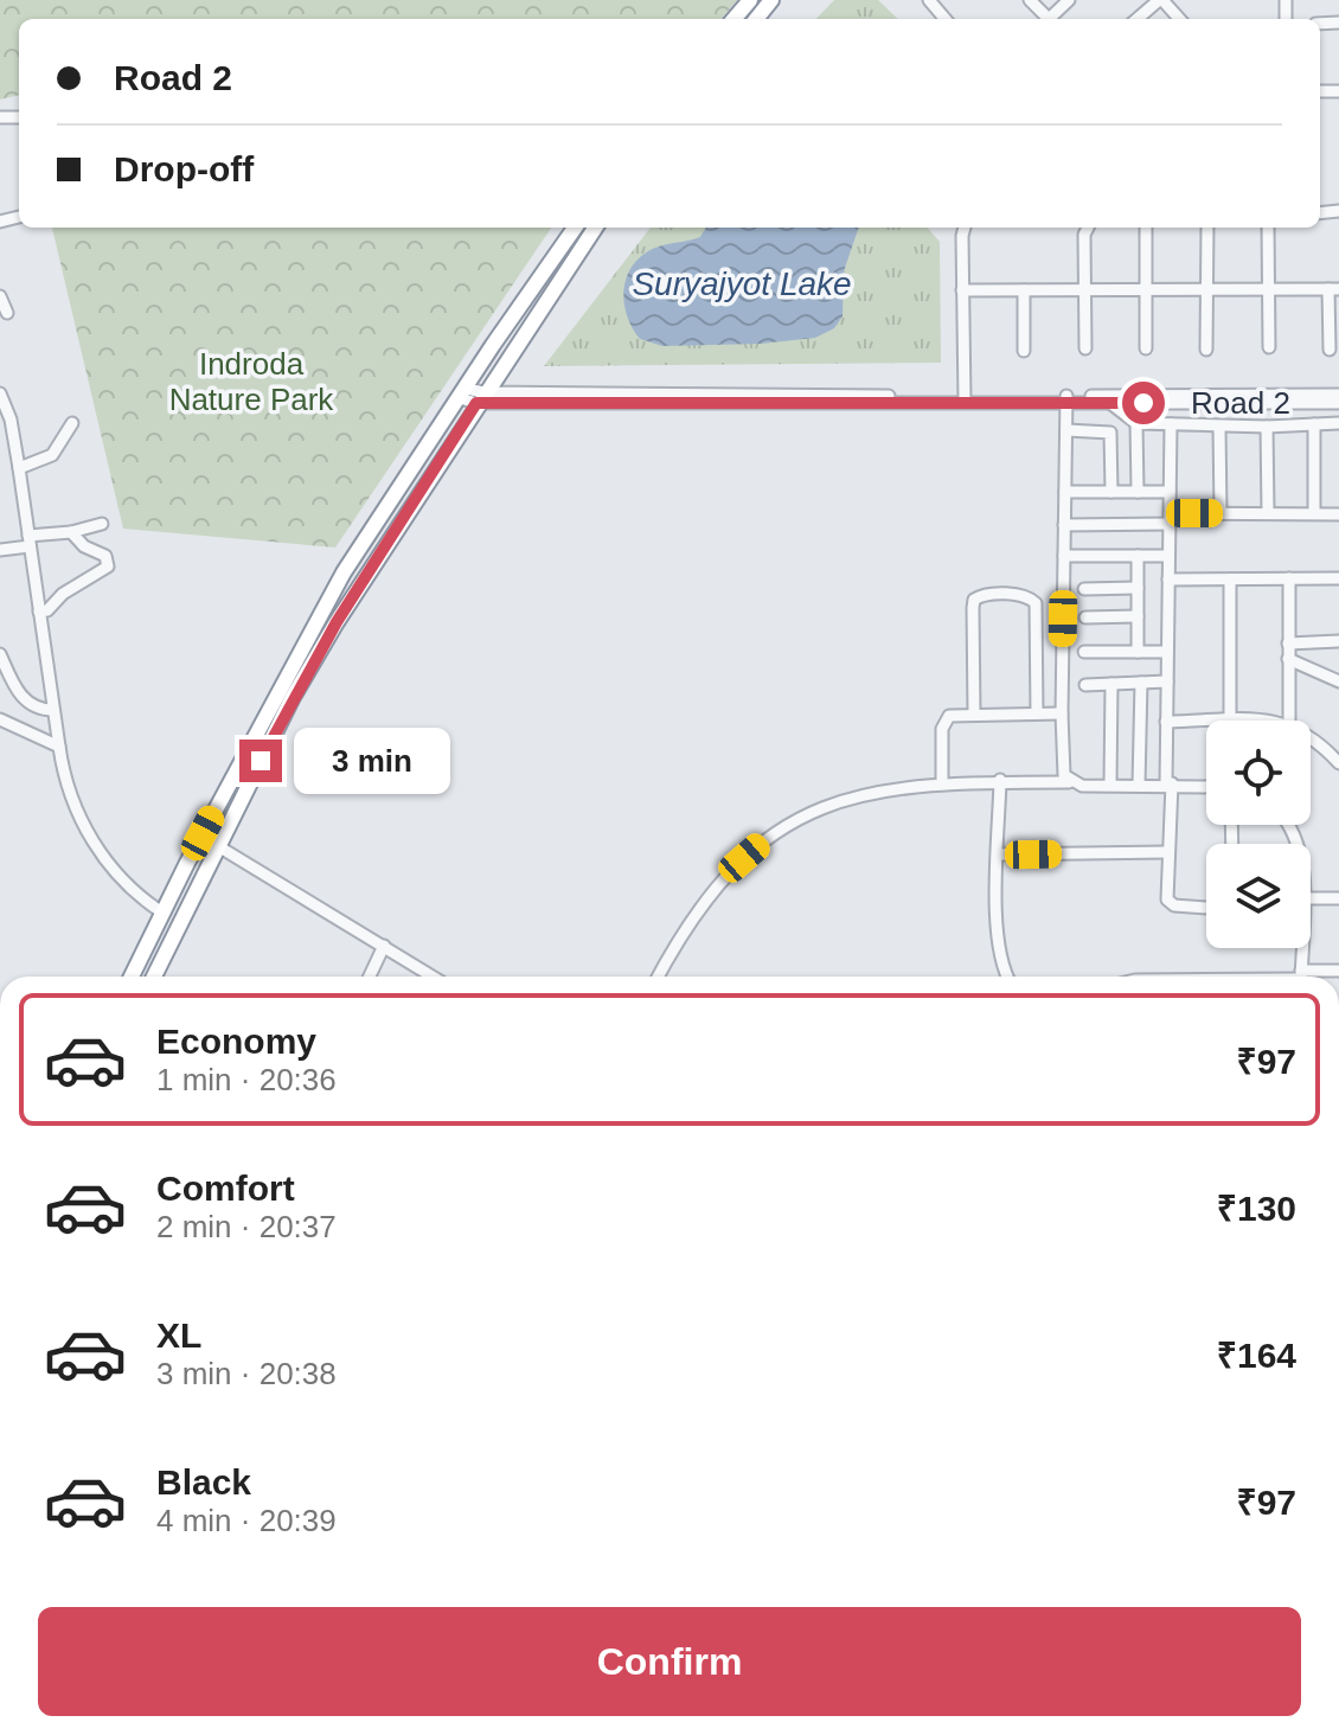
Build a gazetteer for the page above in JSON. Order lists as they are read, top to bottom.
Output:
{
  "streets": {
    "street": ["Road 2"]
  },
  "water": ["Suryajyot Lake"],
  "parks": ["Indroda Nature Park"],
  "page": {
    "banner": ["Road 2", "Drop-off"],
    "bubble": "3 min",
    "list": [
      {
        "name": "Economy",
        "note": "1 min · 20:36",
        "value": "₹97"
      },
      {
        "name": "Comfort",
        "note": "2 min · 20:37",
        "value": "₹130"
      },
      {
        "name": "XL",
        "note": "3 min · 20:38",
        "value": "₹164"
      },
      {
        "name": "Black",
        "note": "4 min · 20:39",
        "value": "₹97"
      }
    ],
    "buttons": "Confirm"
  }
}
